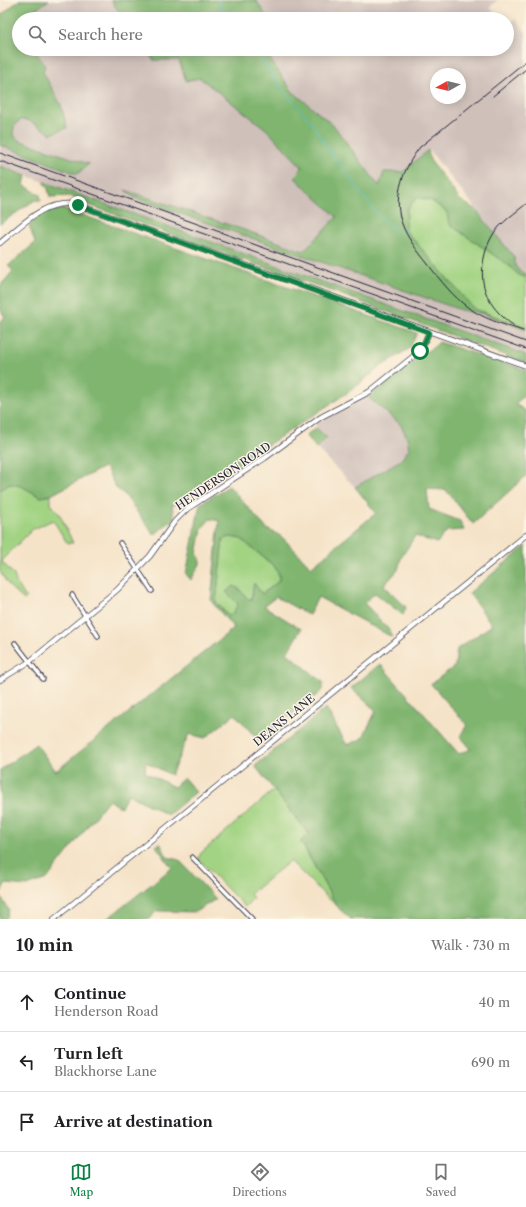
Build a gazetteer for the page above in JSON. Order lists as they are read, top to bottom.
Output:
{
  "streets": {
    "street": ["HENDERSON ROAD", "DEANS LANE"]
  },
  "north": "left",
  "page": {
    "search": "Search here",
    "heading": ["10 min", "Walk · 730 m"],
    "list": [
      ["Continue", "Henderson Road", "40 m"],
      ["Turn left", "Blackhorse Lane", "690 m"],
      "Arrive at destination"
    ],
    "nav": ["Map", "Directions", "Saved"]
  }
}
